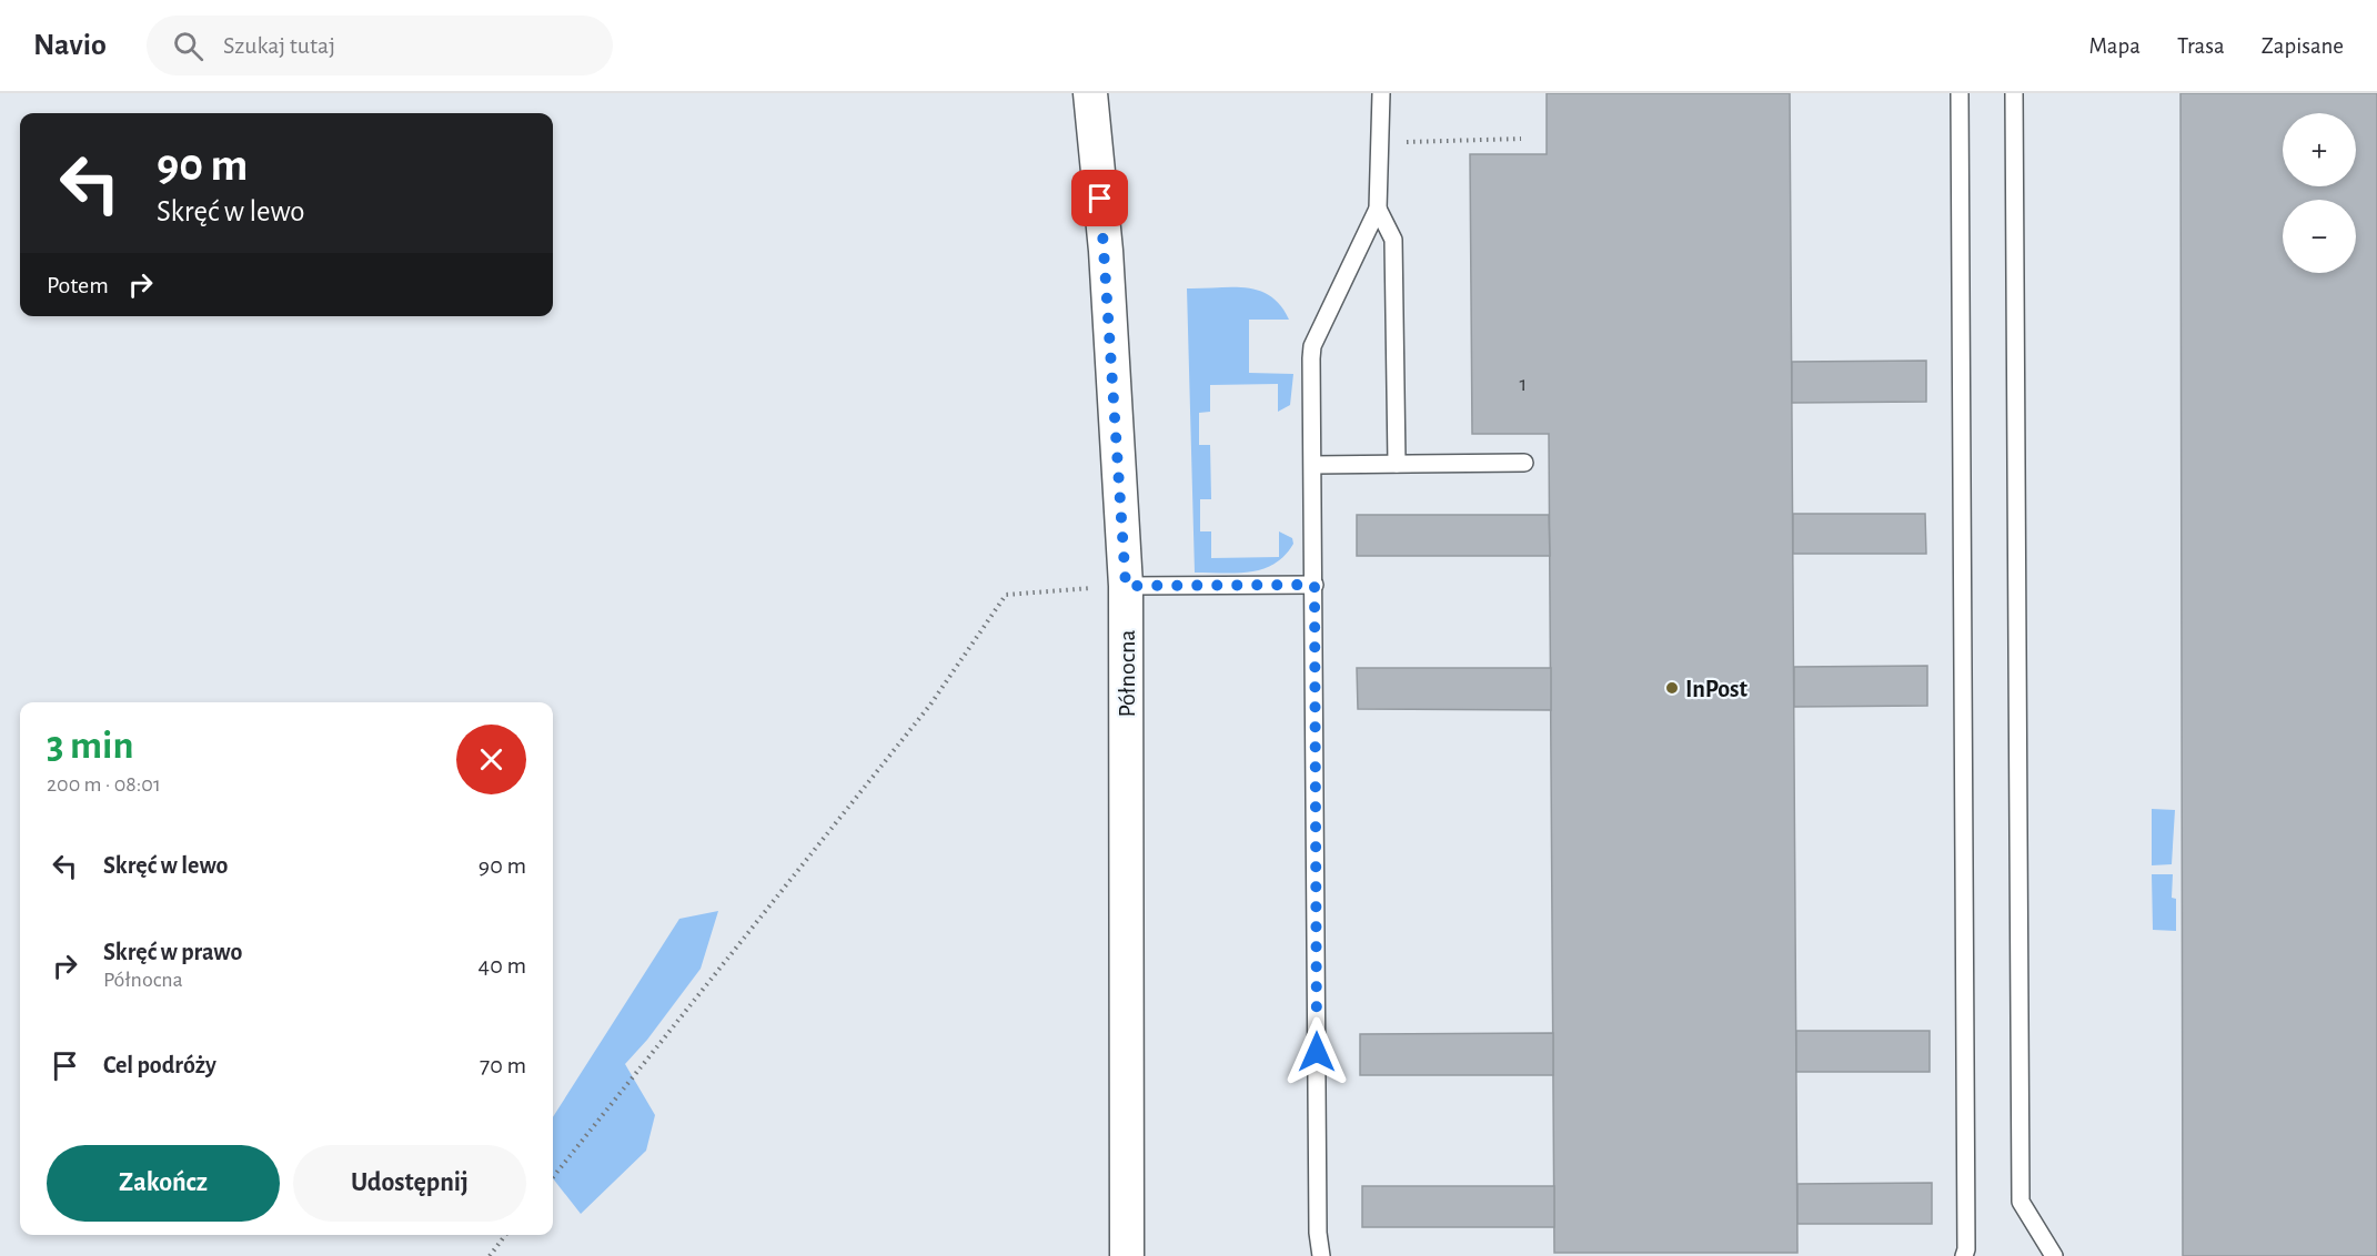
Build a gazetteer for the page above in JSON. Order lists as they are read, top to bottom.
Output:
{
  "streets": {
    "street": ["Północna"]
  },
  "places": ["InPost"],
  "house_numbers": ["1"],
  "page": {
    "header": "Navio",
    "search": "Szukaj tutaj",
    "nav": ["Mapa", "Trasa", "Zapisane"],
    "map_buttons": ["+", "−"],
    "turn": ["90 m", "Skręć w lewo"],
    "then": "Potem",
    "heading": ["3 min", "200 m · 08:01"],
    "list": [
      {
        "name": "Skręć w lewo",
        "value": "90 m"
      },
      {
        "name": "Skręć w prawo",
        "note": "Północna",
        "value": "40 m"
      },
      {
        "name": "Cel podróży",
        "value": "70 m"
      }
    ],
    "buttons": ["Zakończ", "Udostępnij"]
  }
}
